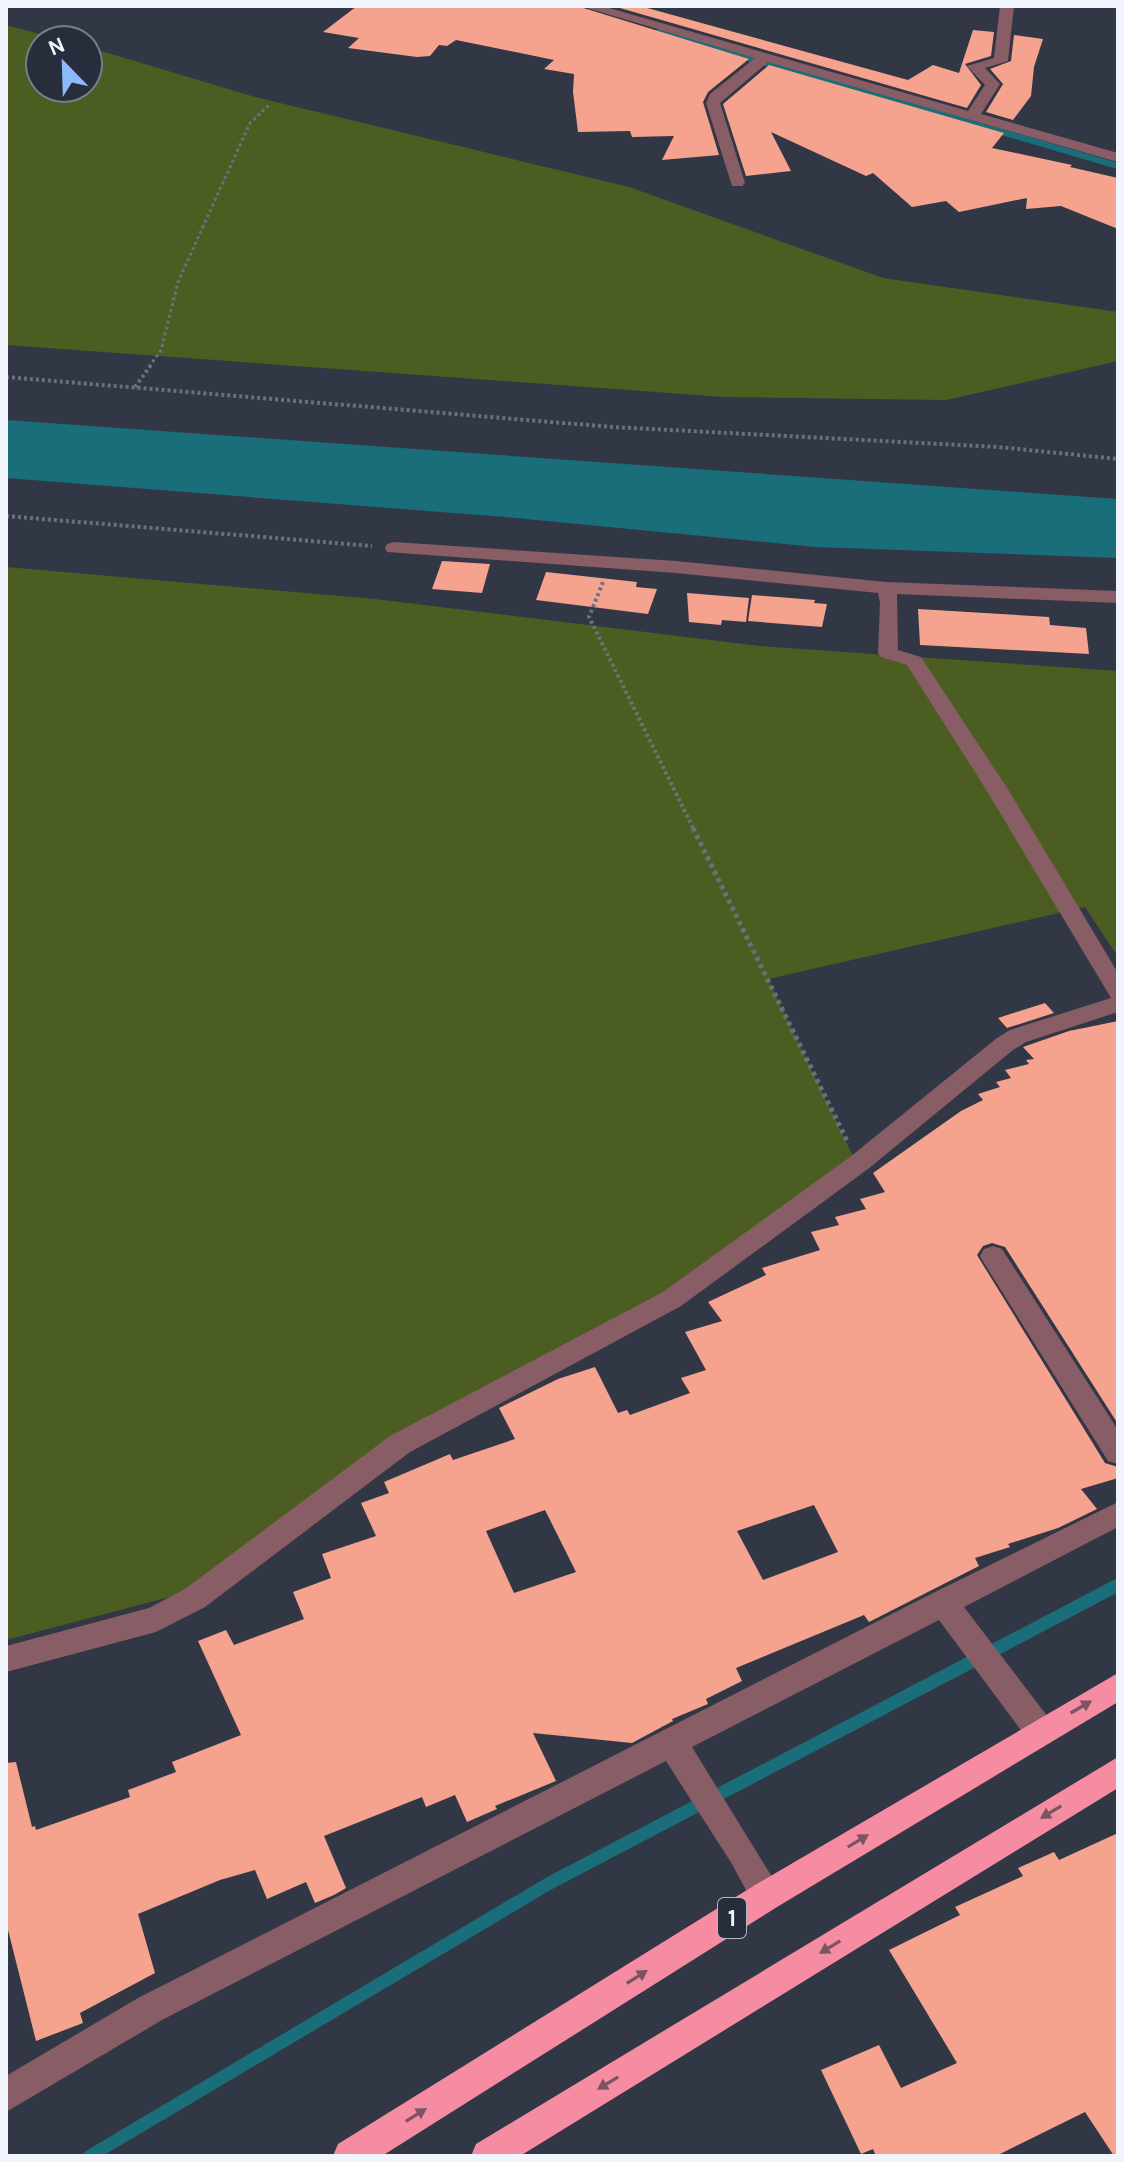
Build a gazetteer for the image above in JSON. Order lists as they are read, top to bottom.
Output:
{
  "streets": {
    "highway": ["1"]
  },
  "north": "top left"
}
